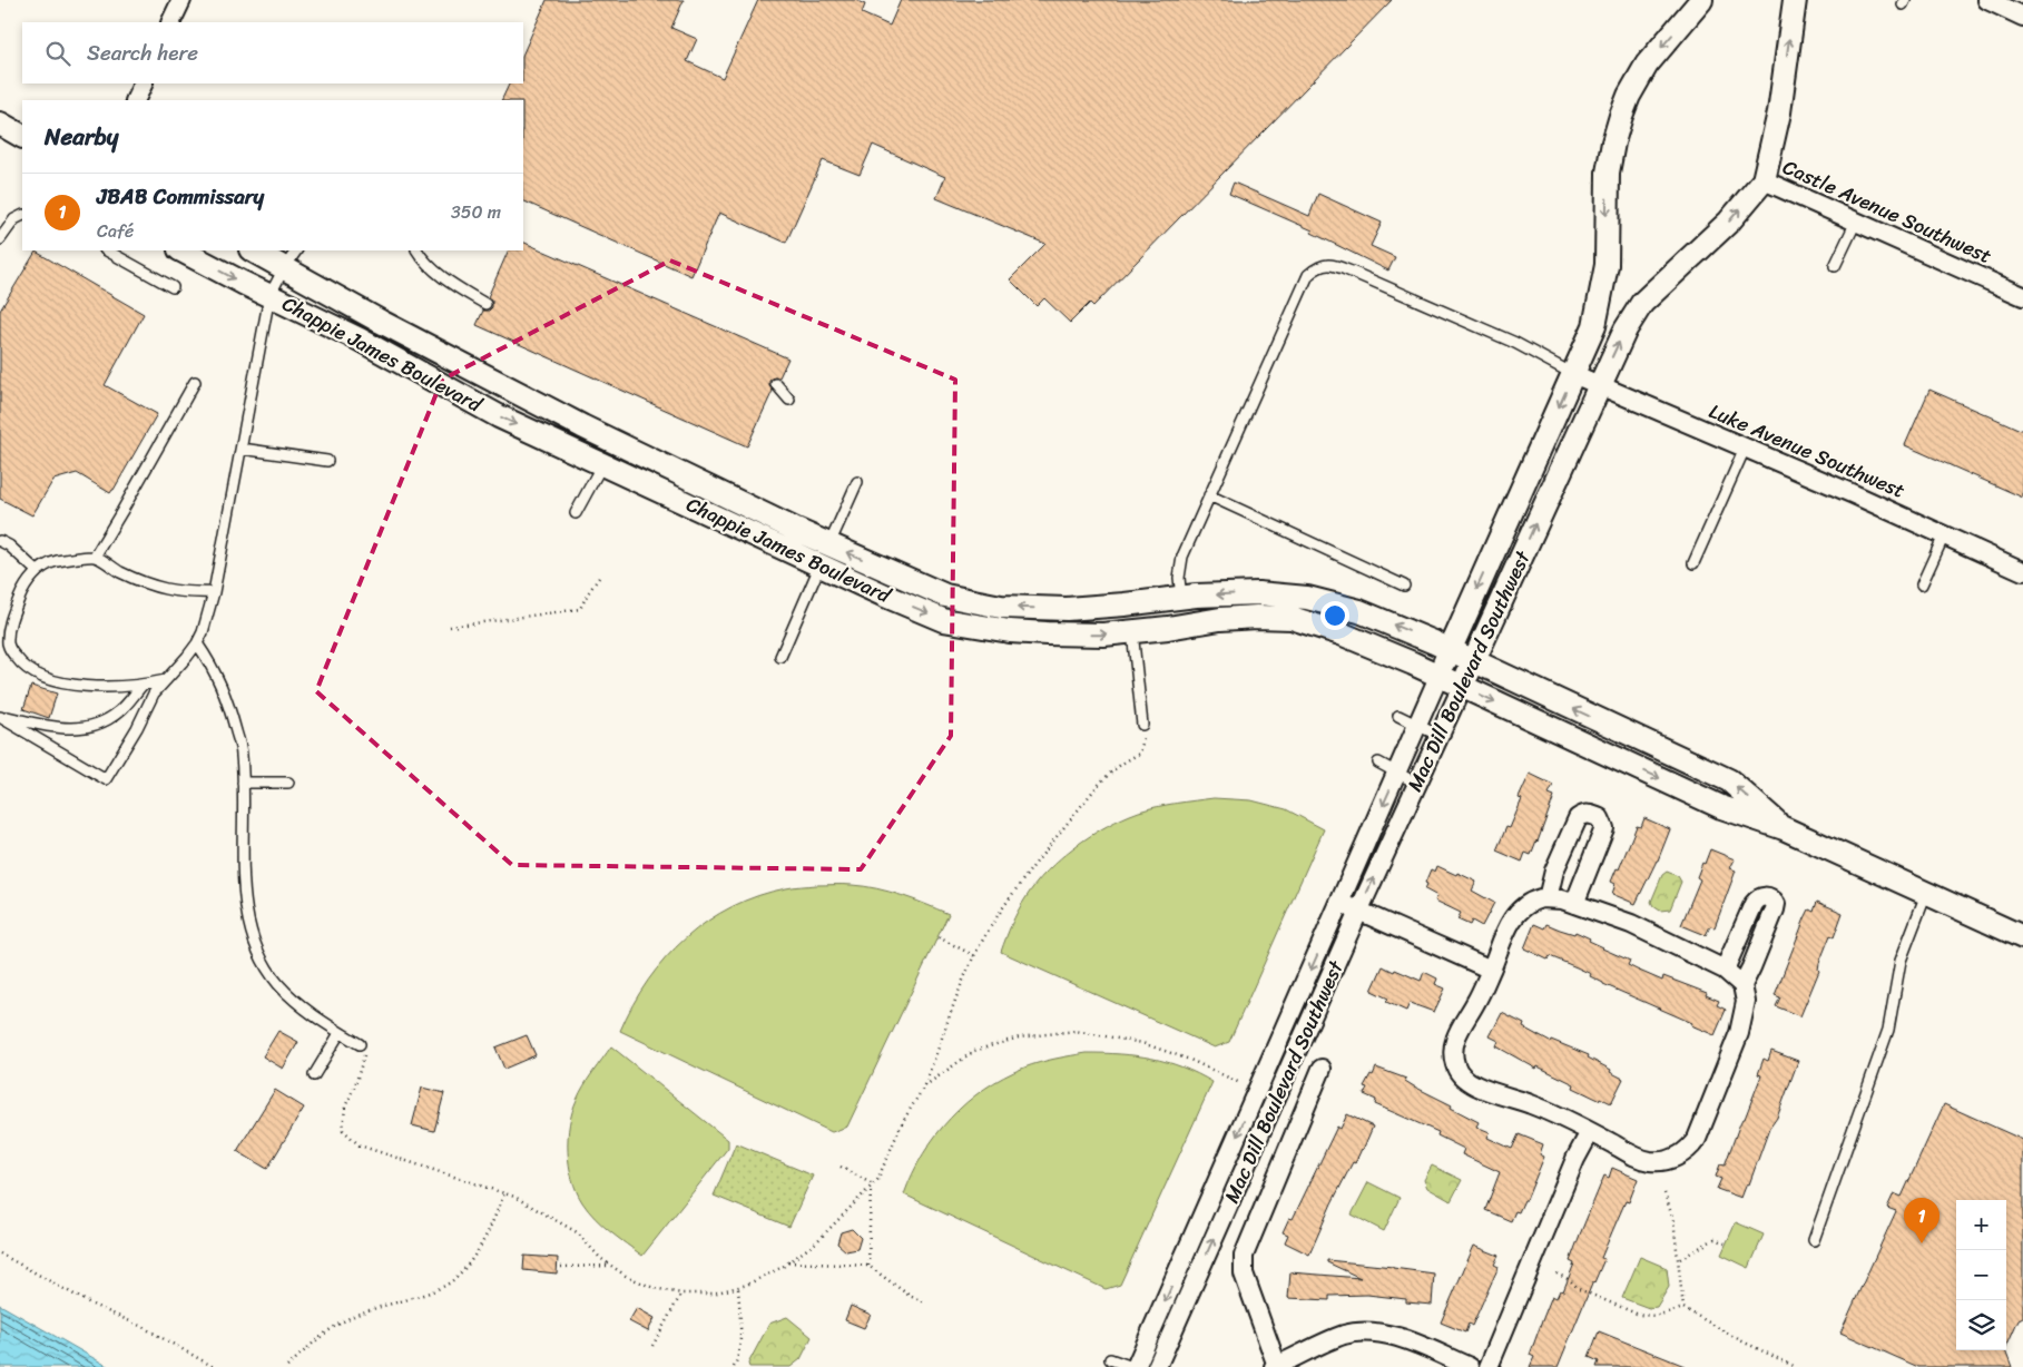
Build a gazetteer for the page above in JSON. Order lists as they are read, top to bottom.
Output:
{
  "streets": {
    "street": [
      "Castle Avenue Southwest",
      "Chappie James Boulevard",
      "Luke Avenue Southwest",
      "Mac Dill Boulevard Southwest"
    ]
  },
  "crossings": [
    ["Castle Avenue Southwest", "Mac Dill Boulevard Southwest"],
    ["Chappie James Boulevard", "Mac Dill Boulevard Southwest"],
    ["Luke Avenue Southwest", "Mac Dill Boulevard Southwest"]
  ],
  "page": {
    "search": "Search here",
    "heading": "Nearby",
    "list": [
      {
        "mark": "1",
        "name": "JBAB Commissary",
        "note": "Café",
        "value": "350 m"
      }
    ],
    "pins": "1",
    "map_buttons": ["+", "−"]
  }
}
